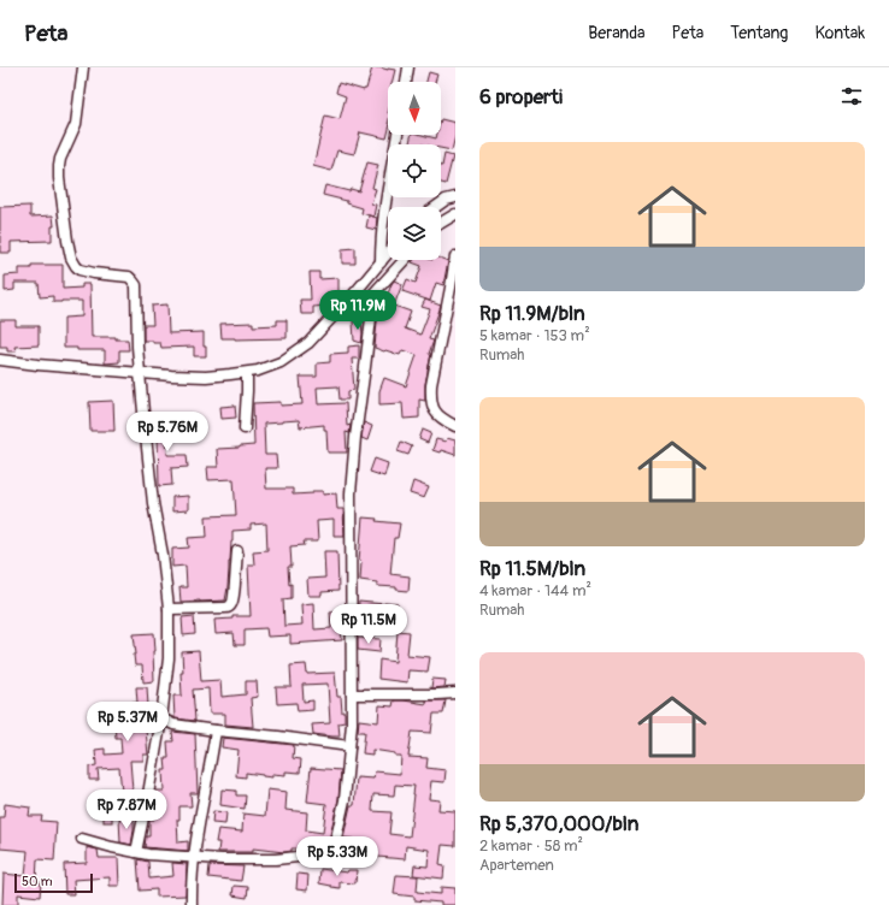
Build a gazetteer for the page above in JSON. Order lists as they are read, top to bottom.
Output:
{
  "scale_bar": "50 m",
  "north": "bottom",
  "page": {
    "header": "Peta",
    "nav": [
      "Beranda",
      "Peta",
      "Tentang",
      "Kontak"
    ],
    "heading": "6 properti",
    "list": [
      {
        "name": "Rp 11.9M/bln",
        "note": "5 kamar · 153 m² · Rumah"
      },
      {
        "name": "Rp 11.5M/bln",
        "note": "4 kamar · 144 m² · Rumah"
      },
      {
        "name": "Rp 5,370,000/bln",
        "note": "2 kamar · 58 m² · Apartemen"
      }
    ],
    "price": [
      "Rp 11.9M",
      "Rp 5.76M",
      "Rp 11.5M",
      "Rp 5.37M",
      "Rp 7.87M",
      "Rp 5.33M"
    ],
    "scale": "50 m"
  }
}
